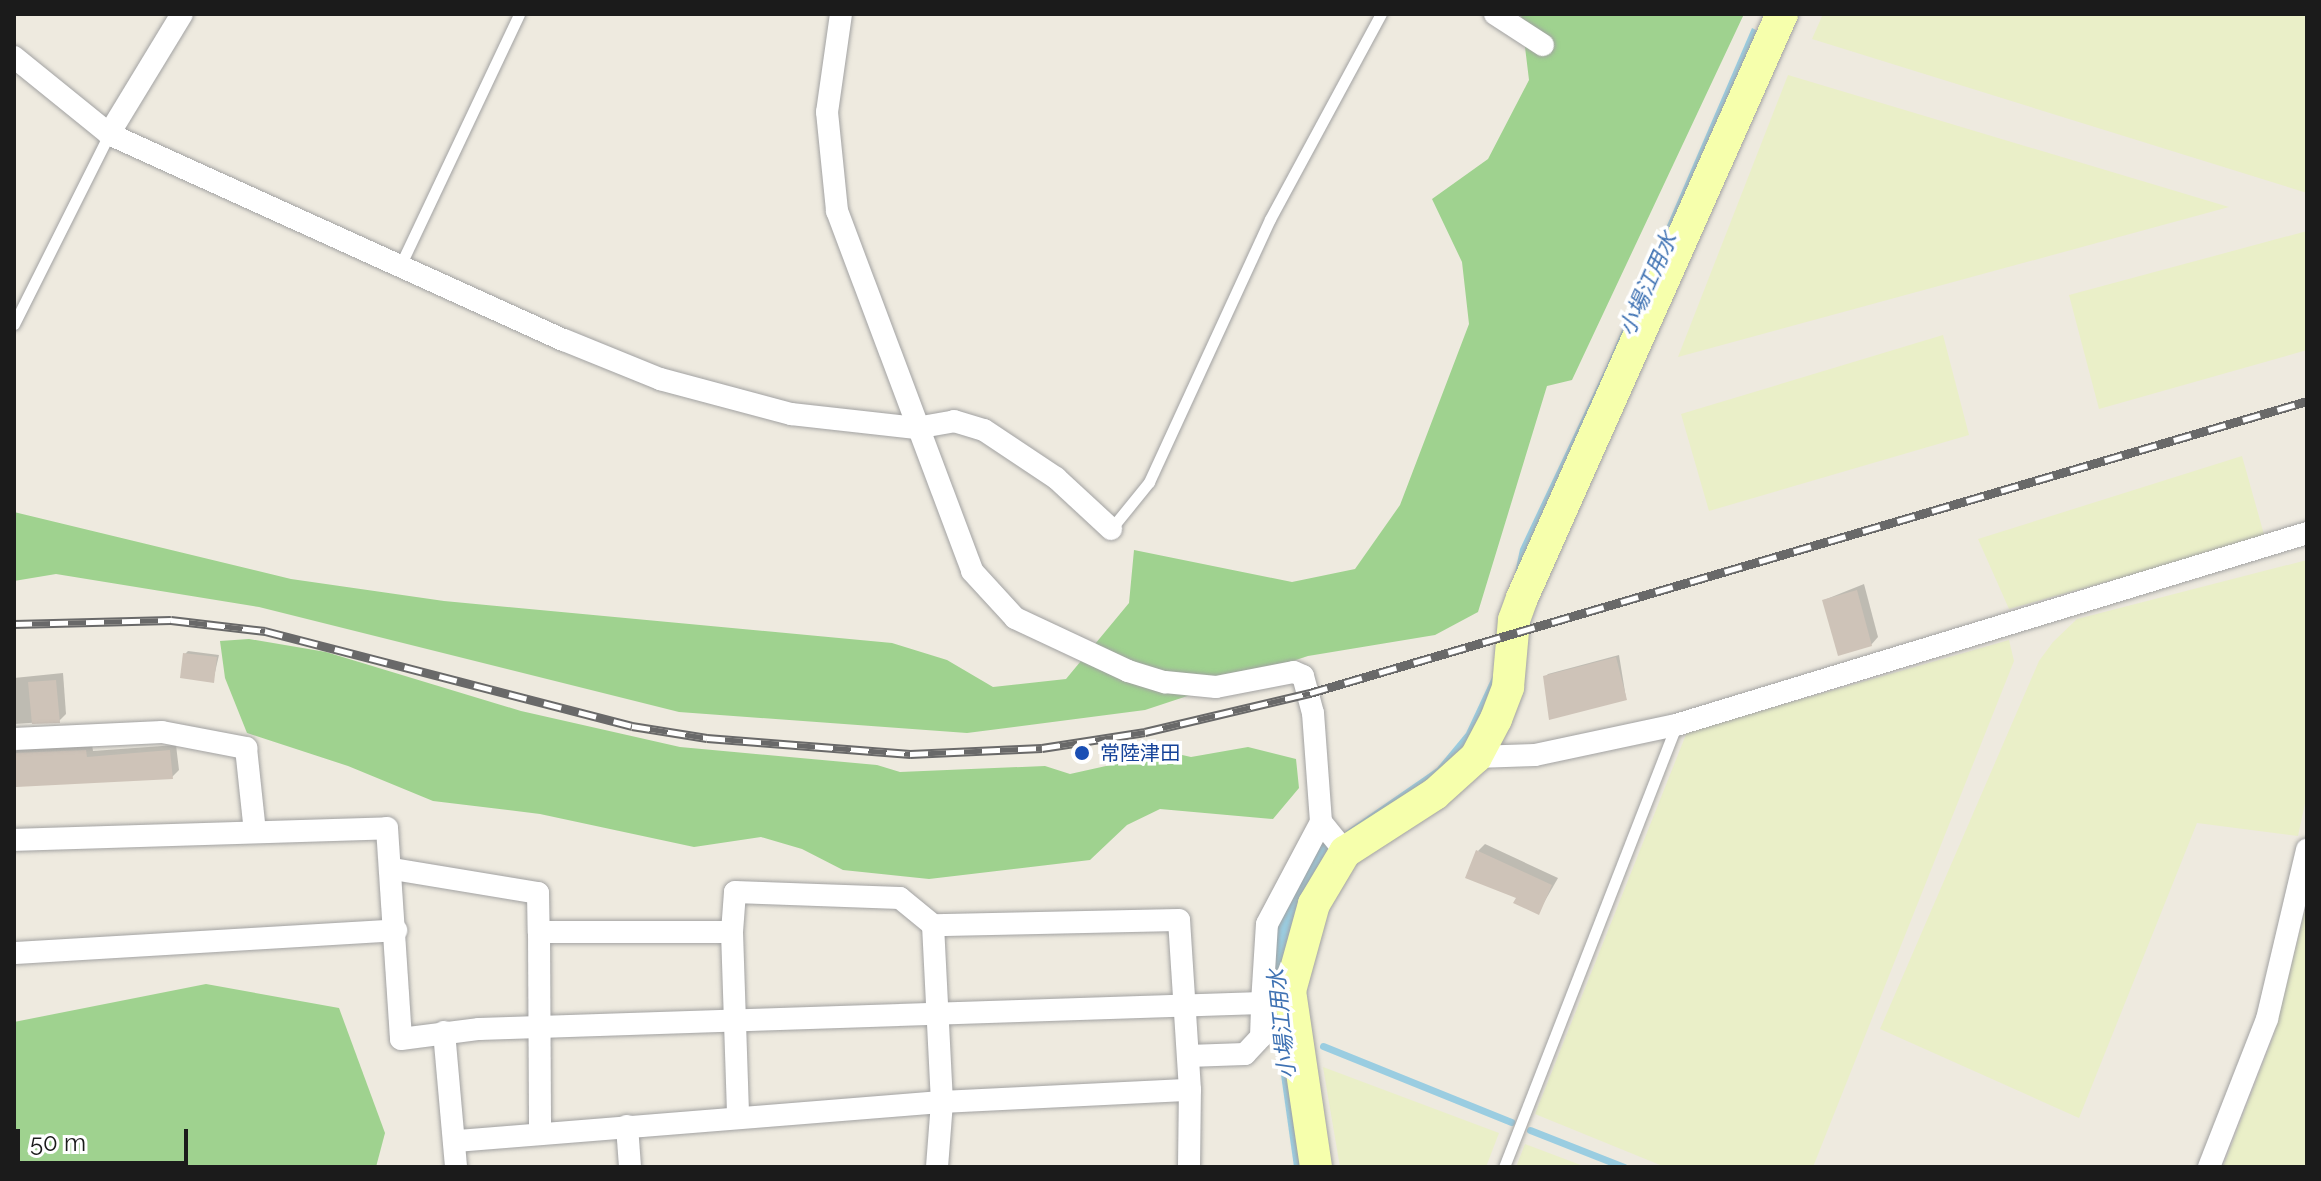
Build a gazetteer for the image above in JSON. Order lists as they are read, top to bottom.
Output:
{
  "water": ["小場江用水"],
  "places": ["常陸津田"],
  "scale_bar": "50 m"
}
